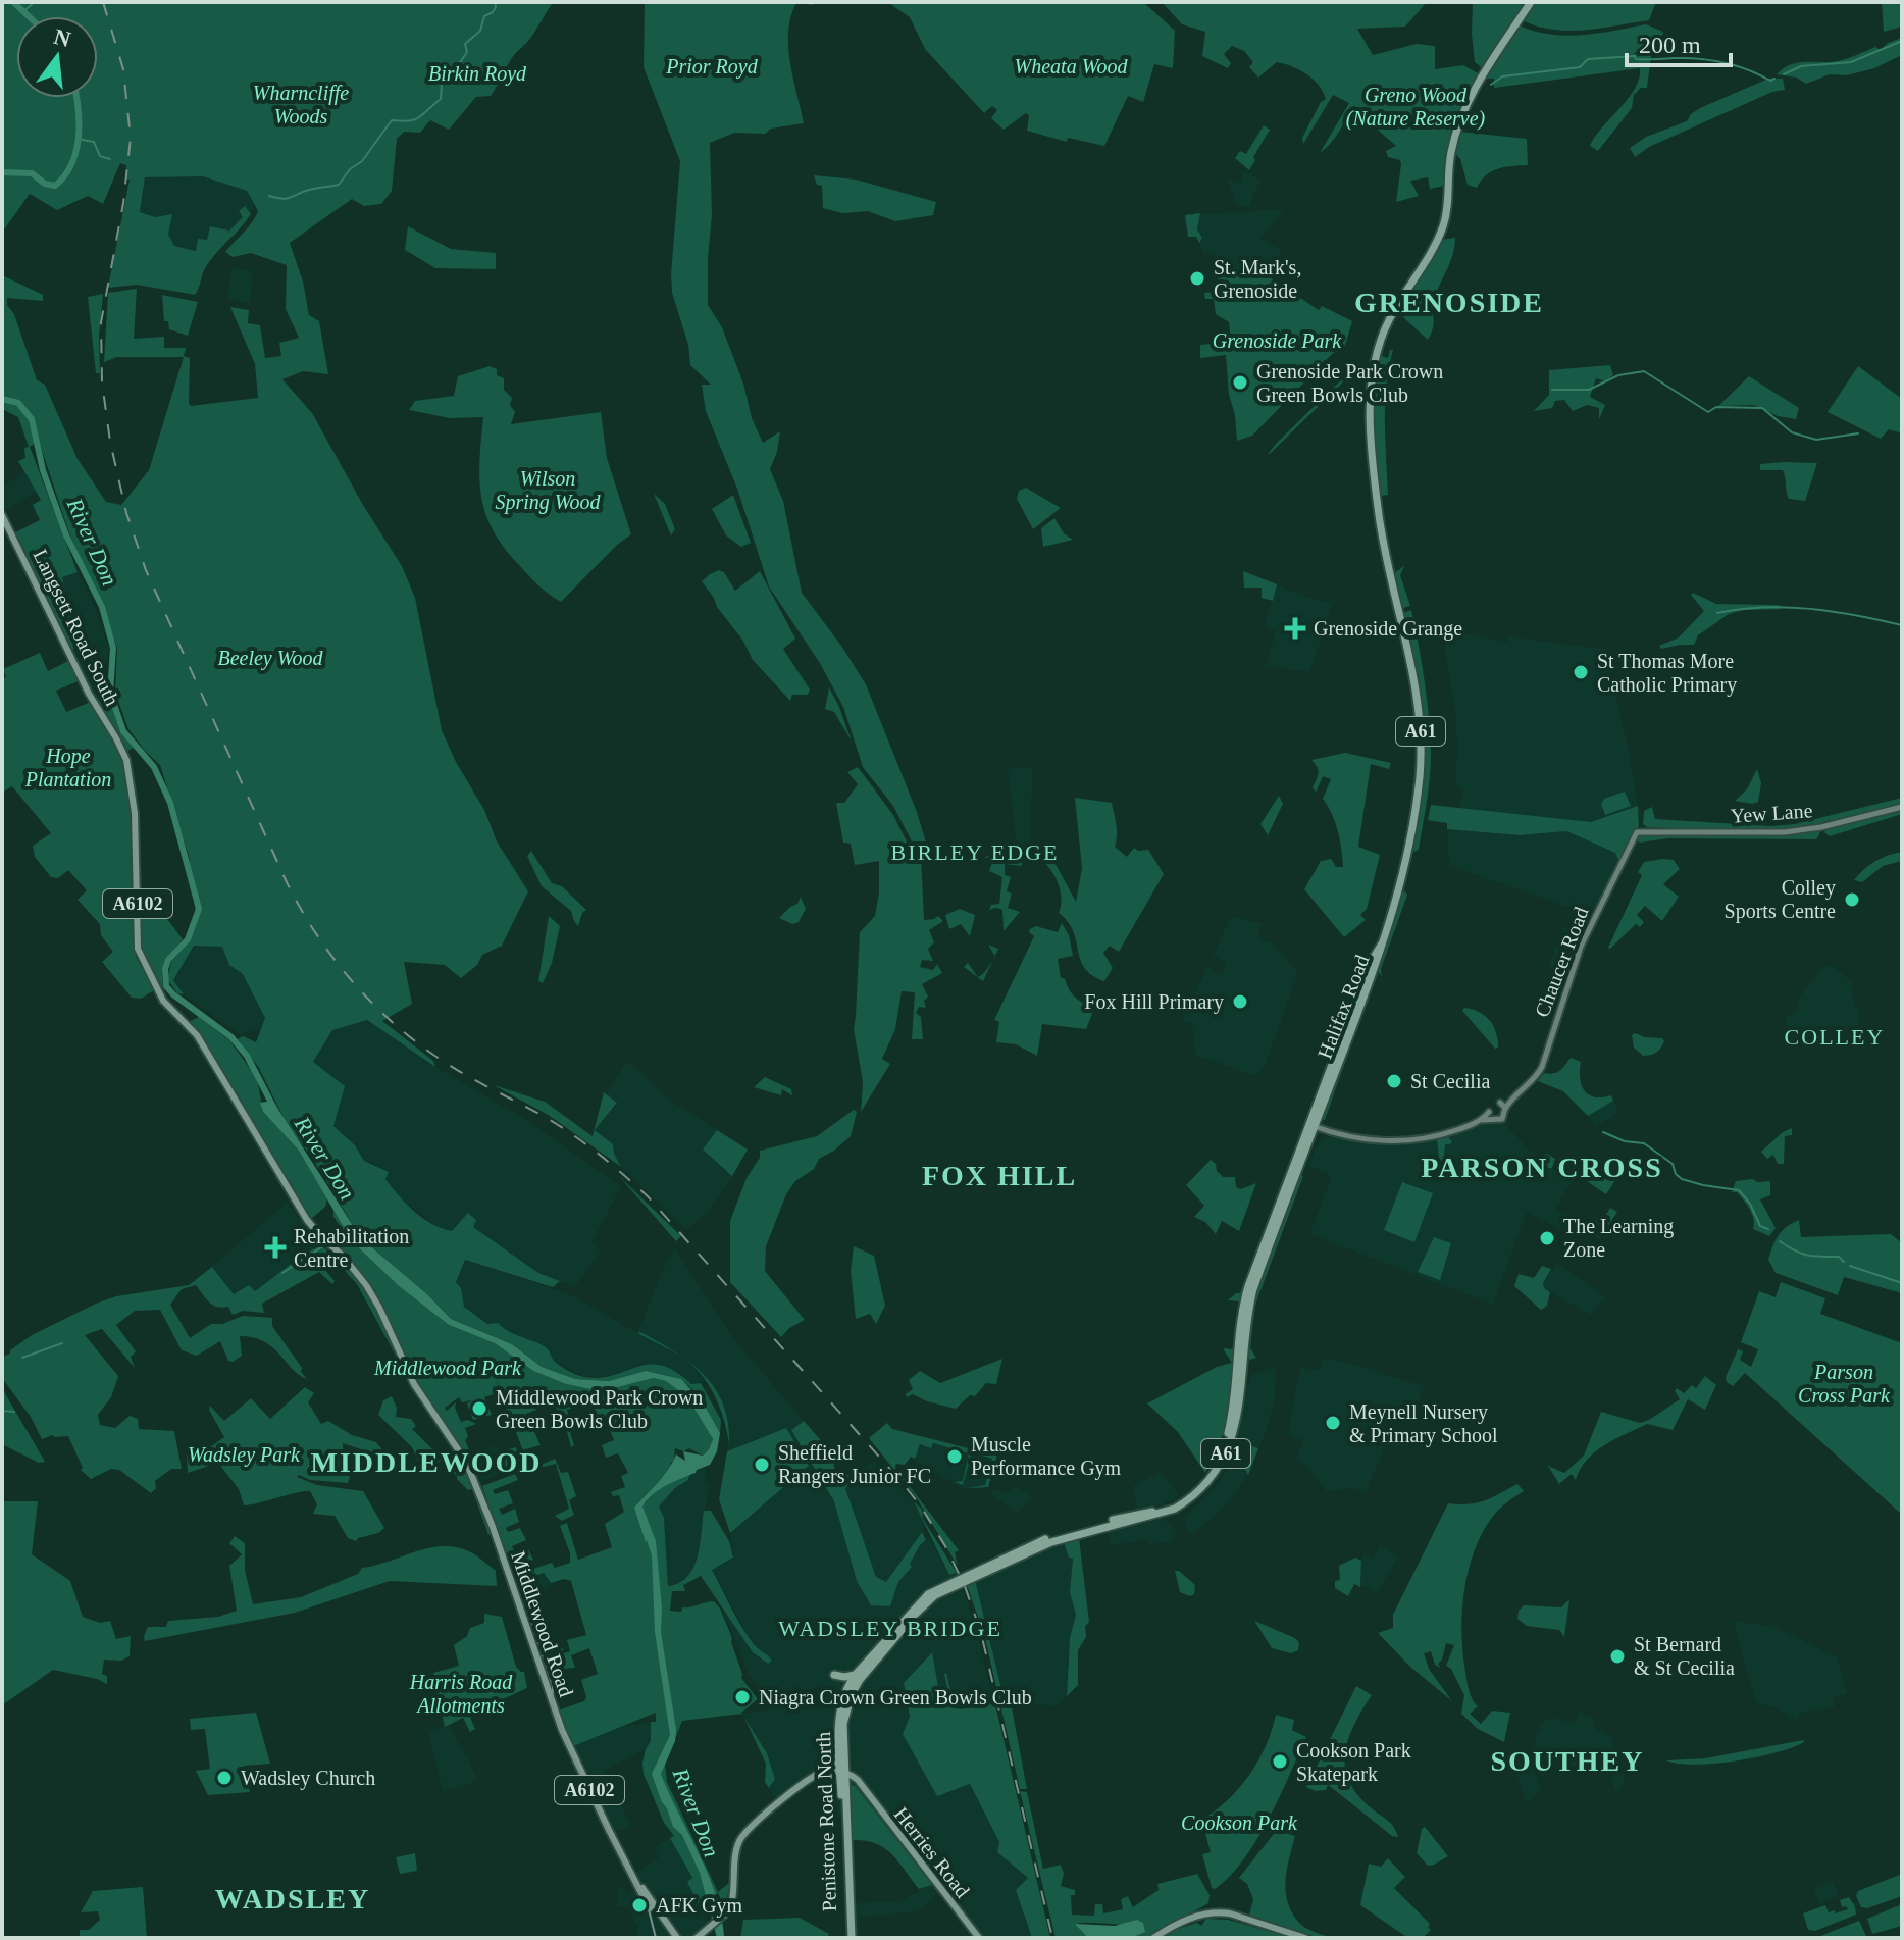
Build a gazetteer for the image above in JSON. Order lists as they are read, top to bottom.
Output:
{
  "streets": {
    "highway": ["A61", "Halifax Road", "Penistone Road North"],
    "main road": [
      "Langsett Road South",
      "Yew Lane",
      "A6102",
      "Chaucer Road",
      "Middlewood Road",
      "Herries Road"
    ]
  },
  "crossings": [
    ["Langsett Road South", "Middlewood Road"],
    ["Yew Lane", "Chaucer Road"],
    ["Halifax Road", "Penistone Road North"],
    ["Penistone Road North", "Herries Road"]
  ],
  "districts": [
    "GRENOSIDE",
    "BIRLEY EDGE",
    "COLLEY",
    "PARSON CROSS",
    "FOX HILL",
    "MIDDLEWOOD",
    "WADSLEY BRIDGE",
    "SOUTHEY",
    "WADSLEY"
  ],
  "water": ["River Don"],
  "parks": [
    "Prior Royd",
    "Wheata Wood",
    "Birkin Royd",
    "Wharncliffe Woods",
    "Greno Wood (Nature Reserve)",
    "Grenoside Park",
    "Wilson Spring Wood",
    "Beeley Wood",
    "Hope Plantation",
    "Middlewood Park",
    "Parson Cross Park",
    "Wadsley Park",
    "Harris Road Allotments",
    "Cookson Park"
  ],
  "places": {
    "other": [
      "St. Mark's, Grenoside",
      "Grenoside Park Crown Green Bowls Club",
      "St Thomas More Catholic Primary",
      "Colley Sports Centre",
      "Fox Hill Primary",
      "St Cecilia",
      "The Learning Zone",
      "Middlewood Park Crown Green Bowls Club",
      "Meynell Nursery & Primary School",
      "Muscle Performance Gym",
      "Sheffield Rangers Junior FC",
      "St Bernard & St Cecilia",
      "Niagra Crown Green Bowls Club",
      "Cookson Park Skatepark",
      "Wadsley Church",
      "AFK Gym"
    ],
    "health": ["Grenoside Grange", "Rehabilitation Centre"]
  },
  "scale_bar": "200 m",
  "north": "top"
}
